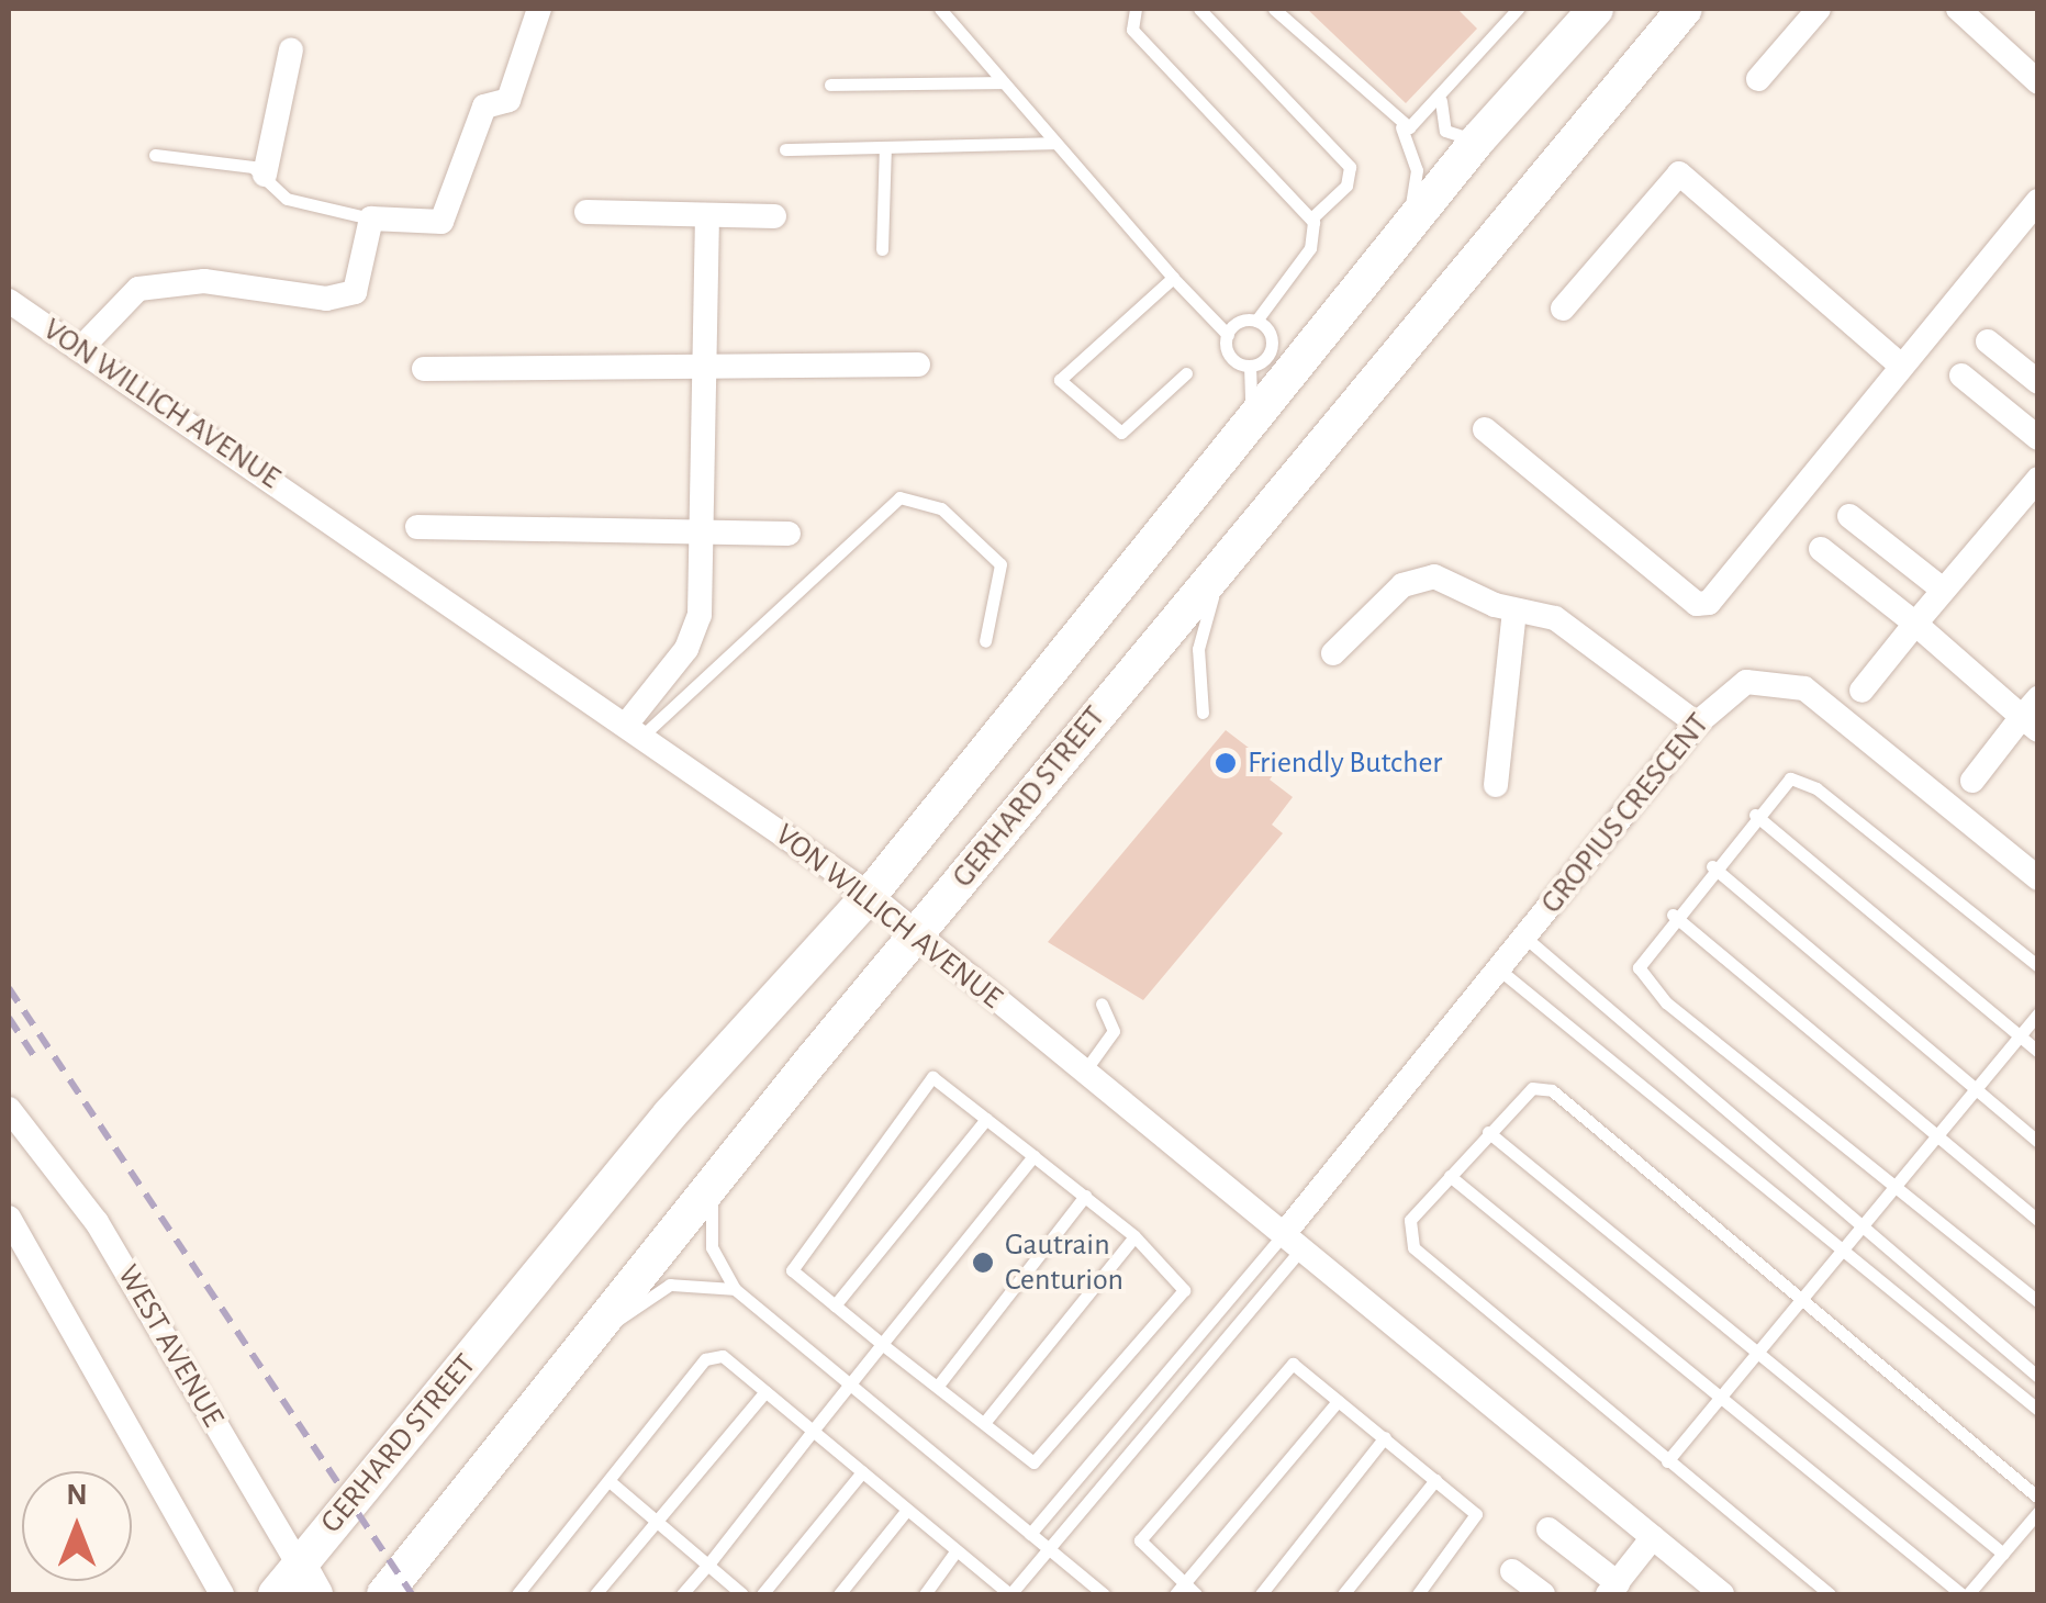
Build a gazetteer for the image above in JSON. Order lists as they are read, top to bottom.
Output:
{
  "streets": {
    "street": [
      "VON WILLICH AVENUE",
      "GERHARD STREET",
      "GROPIUS CRESCENT",
      "WEST AVENUE"
    ]
  },
  "crossings": [
    ["VON WILLICH AVENUE", "GERHARD STREET"],
    ["VON WILLICH AVENUE", "GROPIUS CRESCENT"],
    ["GERHARD STREET", "WEST AVENUE"]
  ],
  "places": ["Friendly Butcher", "Gautrain Centurion"],
  "north": "top"
}
